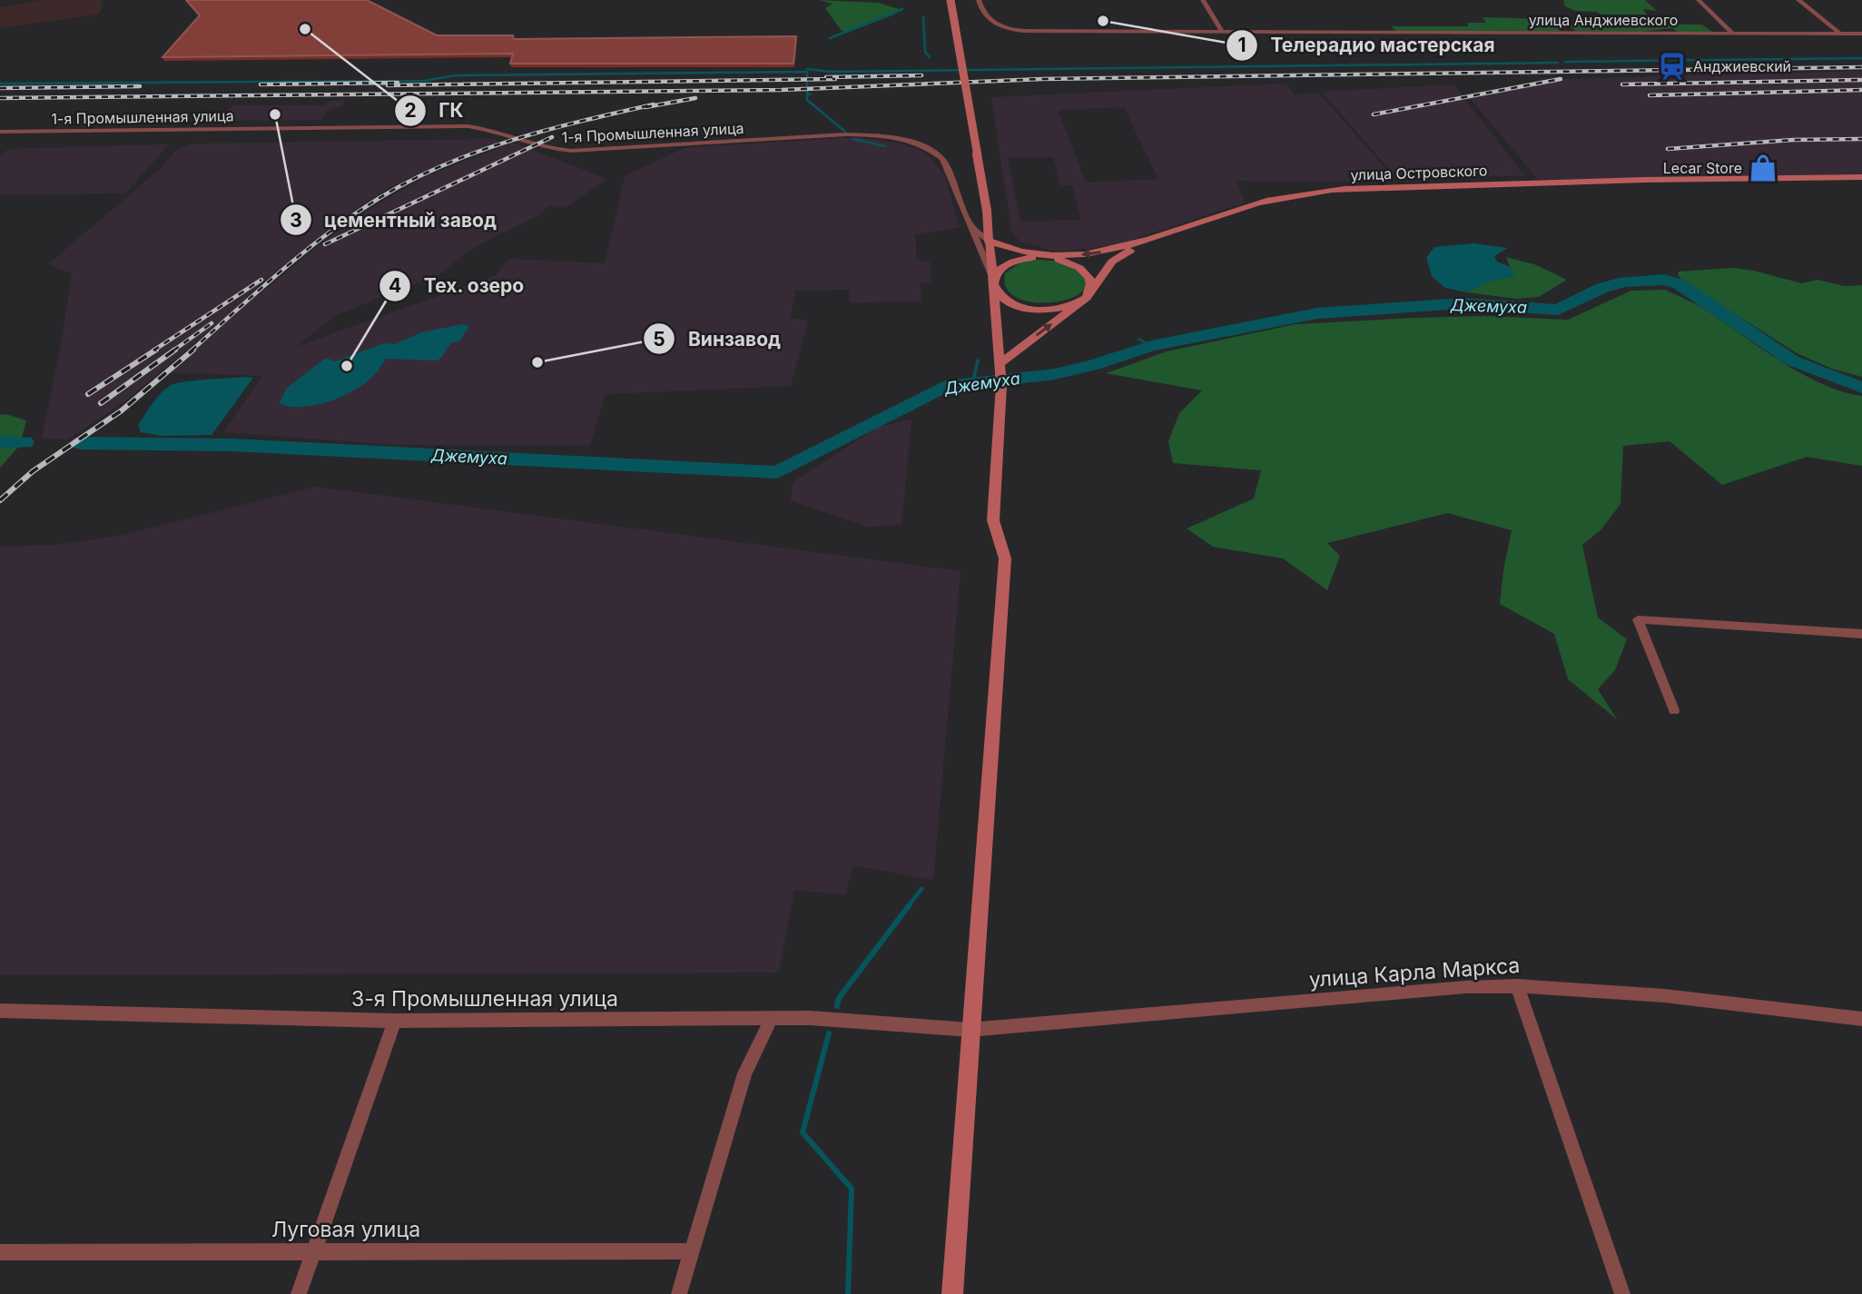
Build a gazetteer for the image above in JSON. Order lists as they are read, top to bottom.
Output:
{
  "streets": {
    "street": [
      "улица Анджиевского",
      "1-я Промышленная улица",
      "улица Островского",
      "улица Карла Маркса",
      "3-я Промышленная улица",
      "Луговая улица"
    ]
  },
  "crossings": [
    ["1-я Промышленная улица", "улица Островского"],
    ["улица Карла Маркса", "3-я Промышленная улица"]
  ],
  "water": ["Джемуха"],
  "places": {
    "other": [
      "Телерадио мастерская",
      "ГК",
      "цементный завод",
      "Винзавод",
      "Тех. озеро"
    ],
    "station": ["Анджиевский"],
    "shop": ["Lecar Store"]
  }
}
